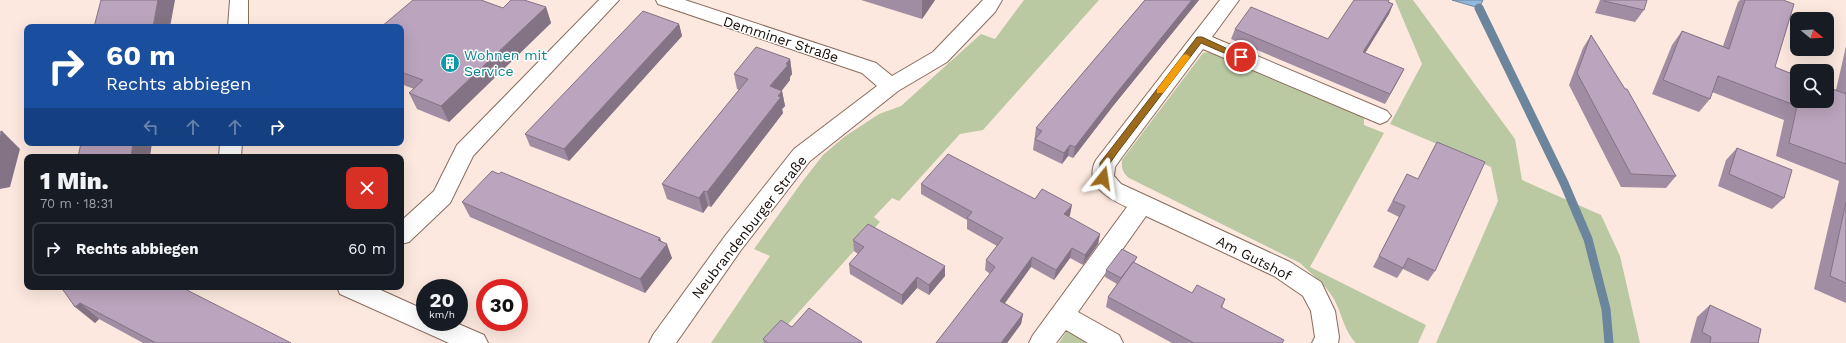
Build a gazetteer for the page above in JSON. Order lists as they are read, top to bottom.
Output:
{
  "streets": {
    "street": ["Demminer Straße", "Neubrandenburger Straße", "Am Gutshof"]
  },
  "crossings": [
    ["Demminer Straße", "Neubrandenburger Straße"]
  ],
  "places": {
    "building": ["Wohnen mit Service"]
  },
  "north": "right",
  "page": {
    "turn": ["60 m", "Rechts abbiegen"],
    "heading": ["1 Min.", "70 m · 18:31"],
    "list": [
      {
        "name": "Rechts abbiegen",
        "value": "60 m"
      }
    ],
    "speed": "20 km/h",
    "limit": "30"
  }
}
